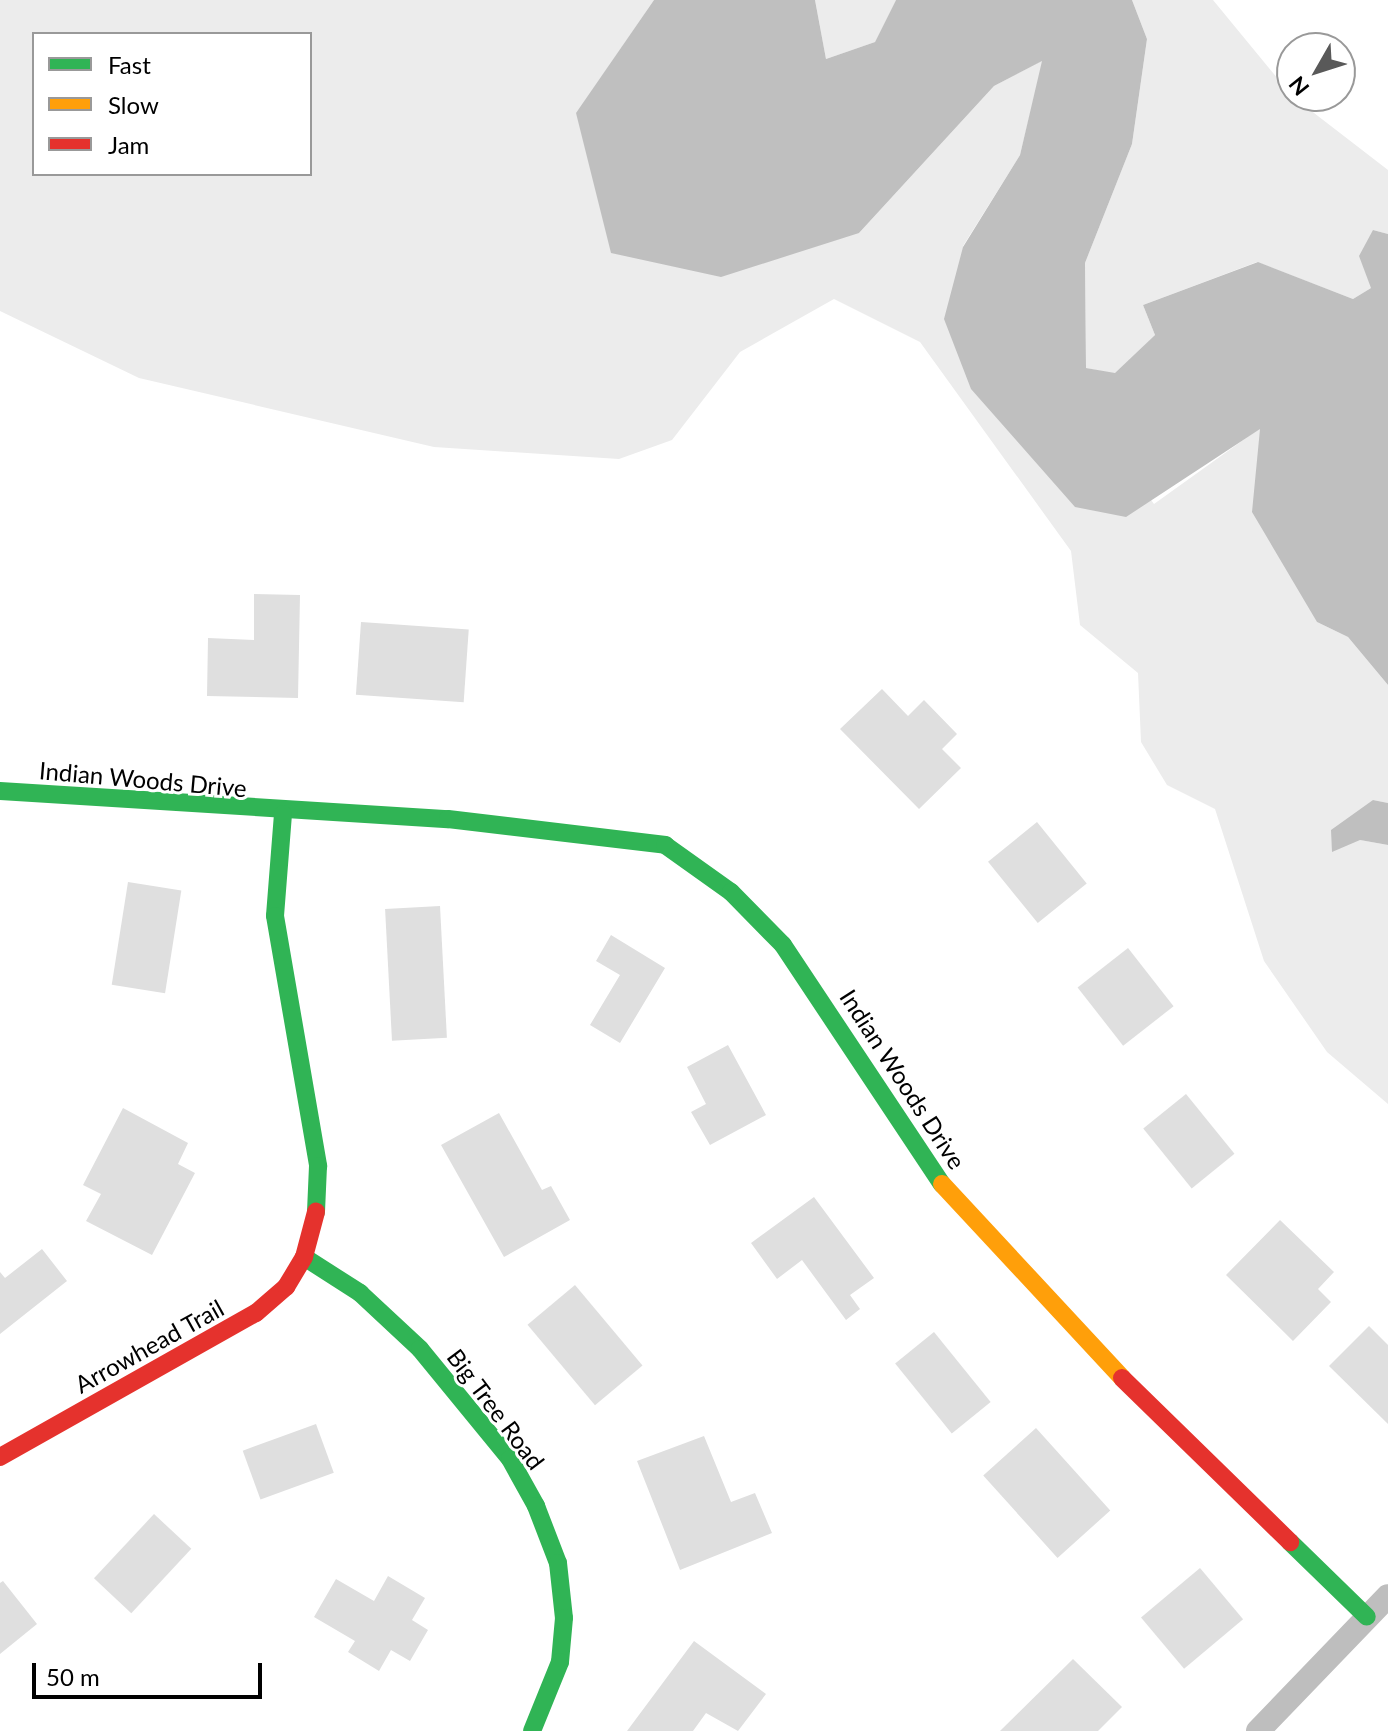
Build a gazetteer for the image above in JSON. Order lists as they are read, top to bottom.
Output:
{
  "streets": {
    "street": ["Indian Woods Drive", "Arrowhead Trail", "Big Tree Road"]
  },
  "crossings": [
    ["Arrowhead Trail", "Big Tree Road"]
  ],
  "legend": ["Fast", "Slow", "Jam"],
  "scale_bar": "50 m",
  "north": "bottom left"
}
